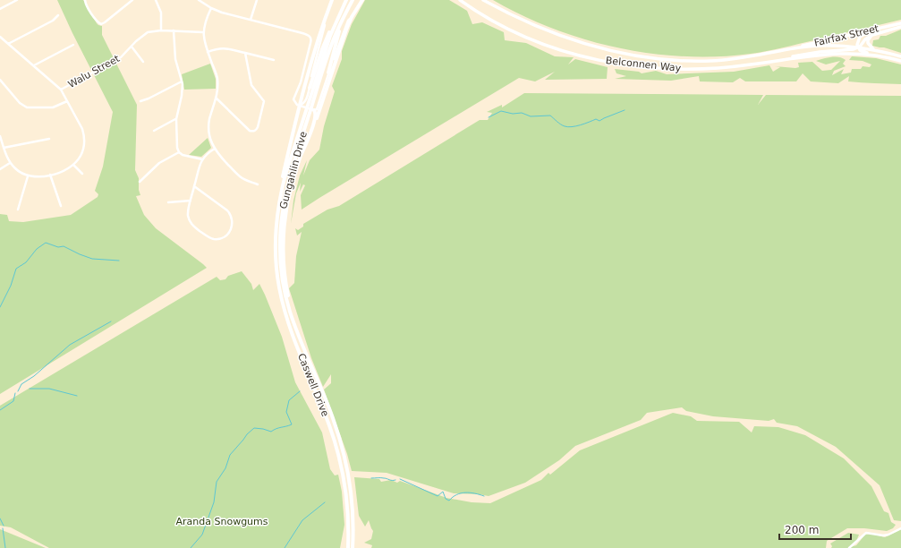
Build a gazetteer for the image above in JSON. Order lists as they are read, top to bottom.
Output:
{
  "streets": {
    "highway": ["Gungahlin Drive", "Caswell Drive"],
    "main road": ["Fairfax Street", "Belconnen Way"],
    "street": ["Walu Street"]
  },
  "crossings": [
    ["Fairfax Street", "Belconnen Way"],
    ["Gungahlin Drive", "Caswell Drive"]
  ],
  "parks": ["Aranda Snowgums"],
  "scale_bar": "200 m"
}
